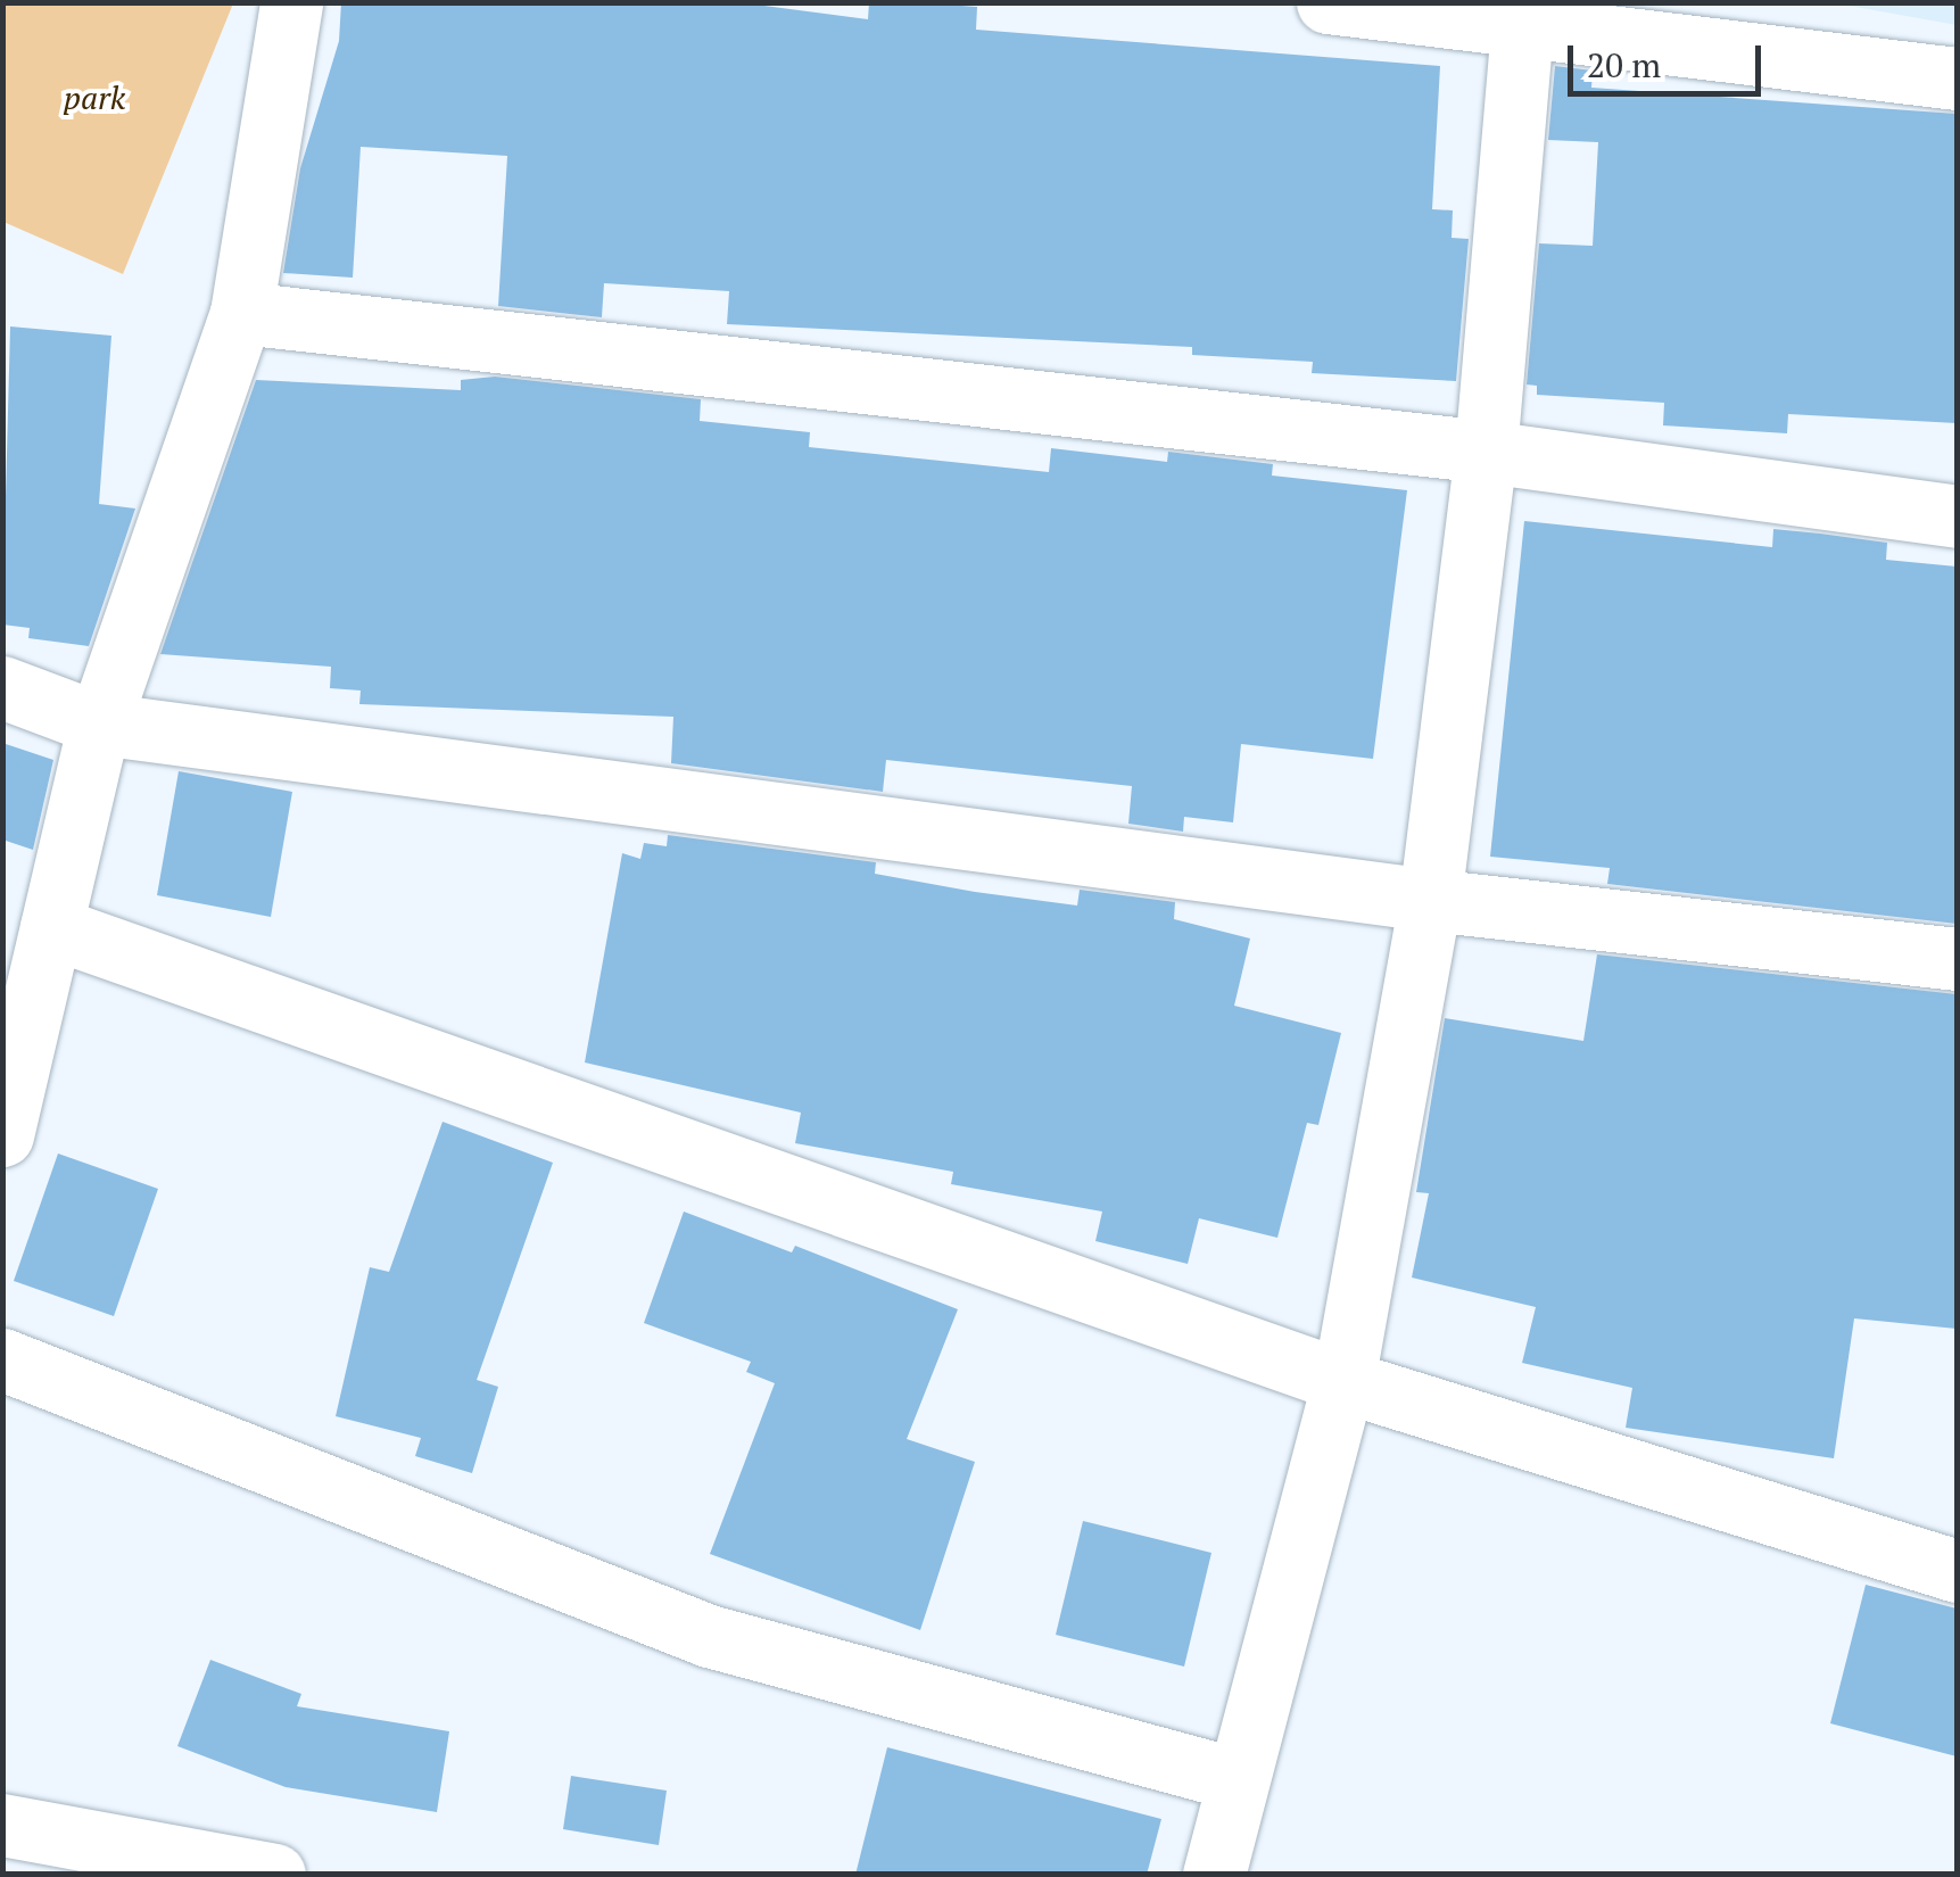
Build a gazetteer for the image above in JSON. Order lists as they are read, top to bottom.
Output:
{
  "parks": ["park"],
  "scale_bar": "20 m"
}
